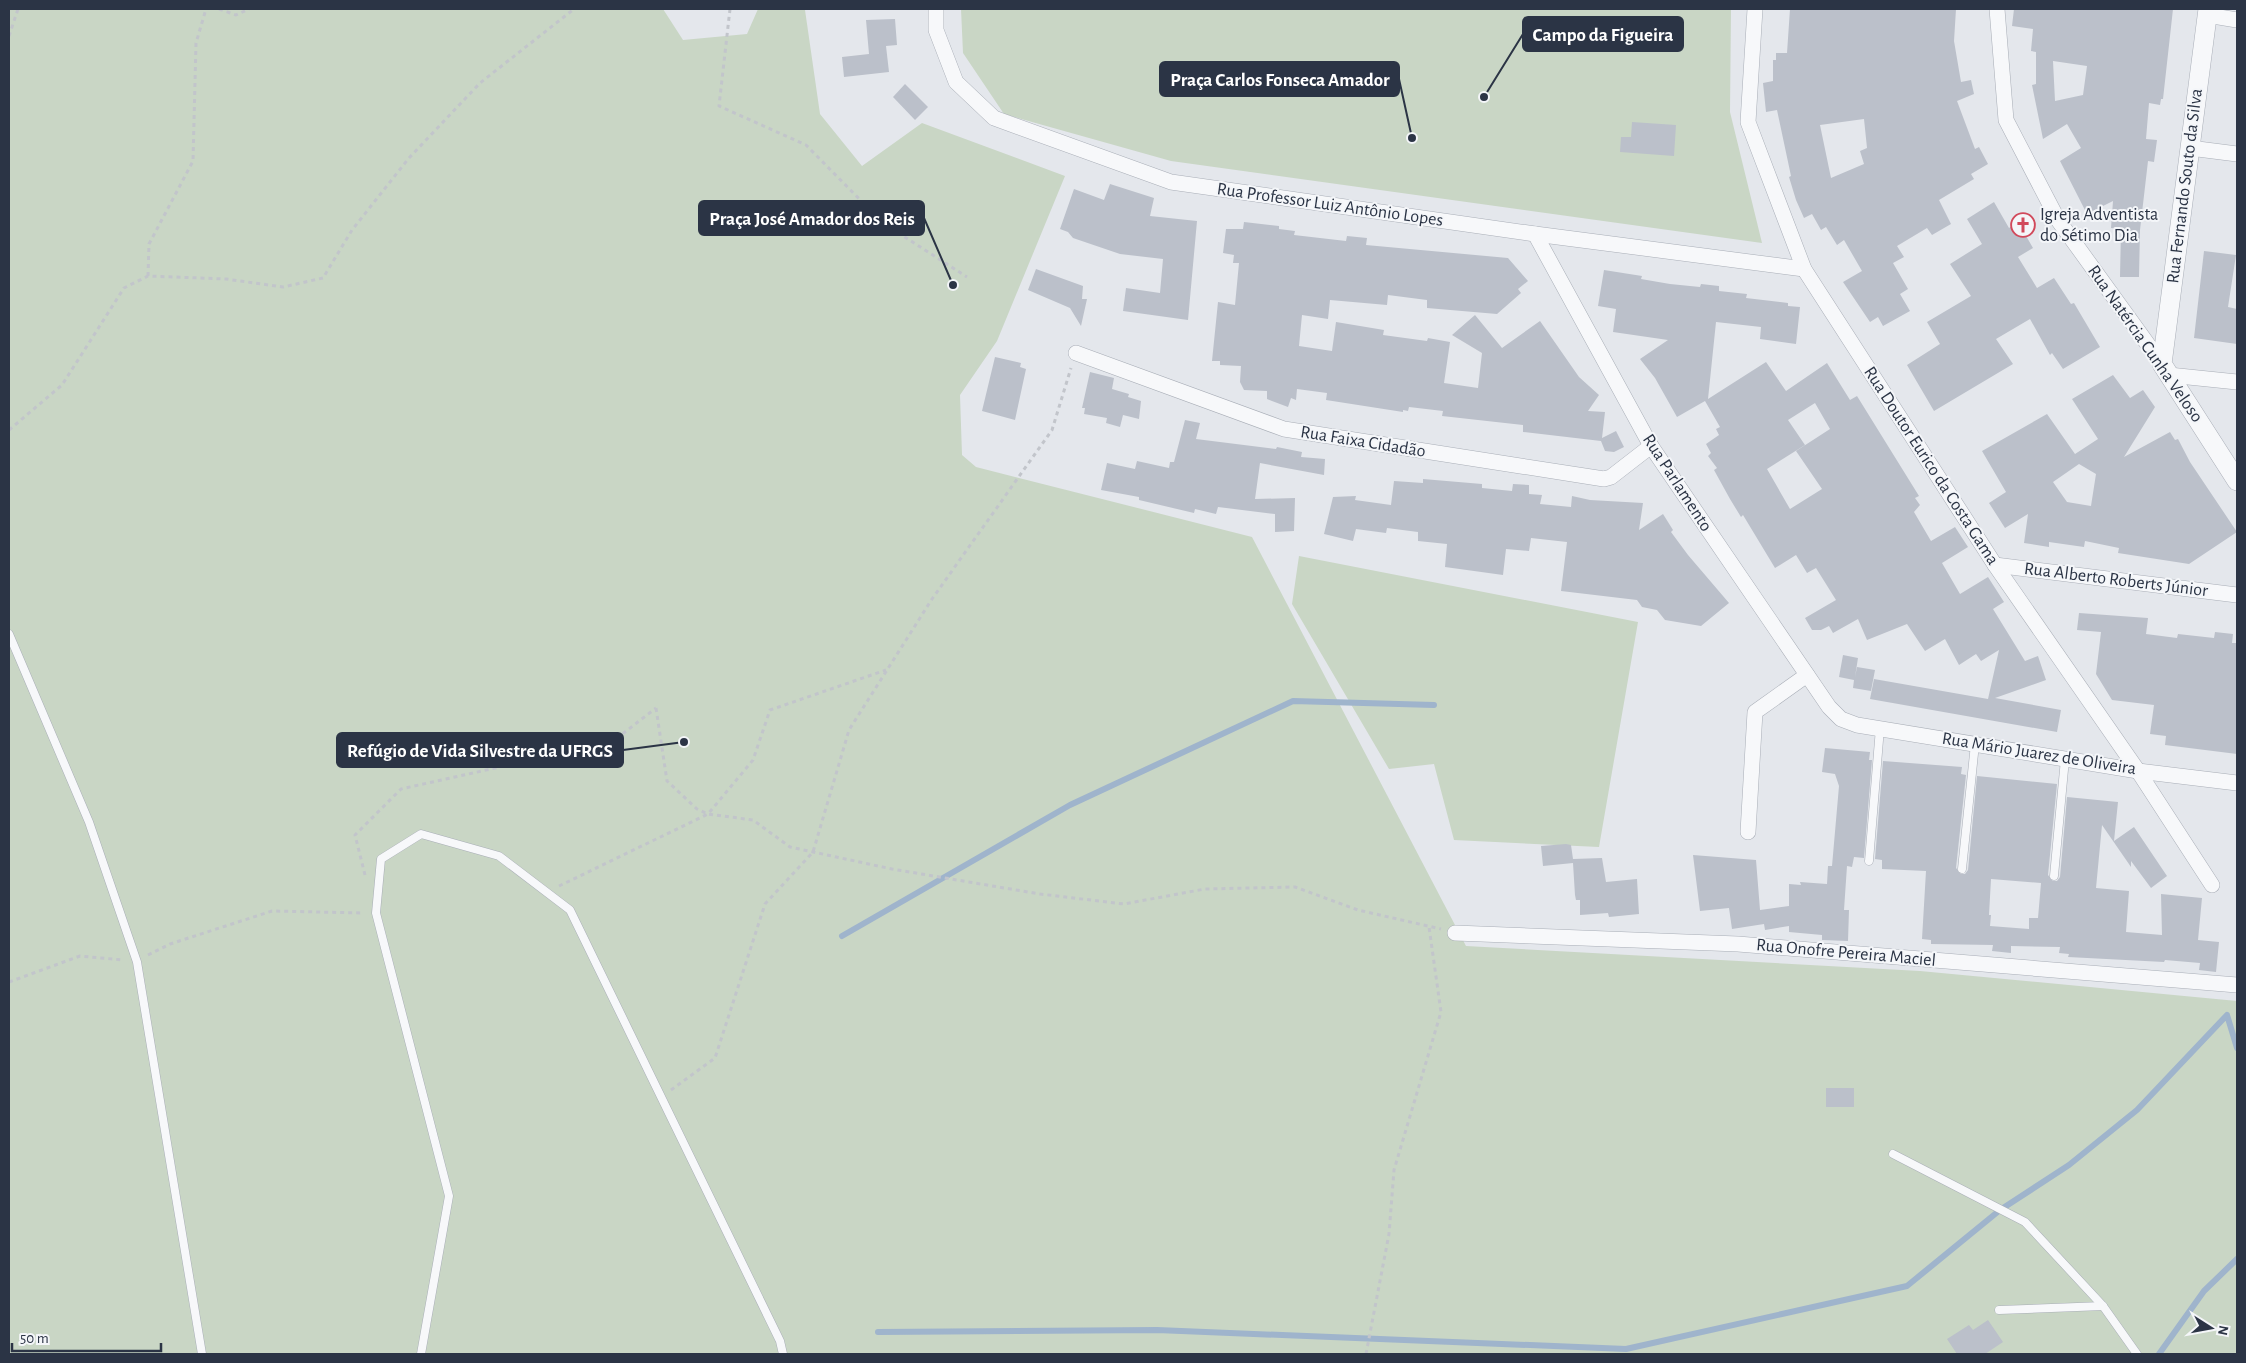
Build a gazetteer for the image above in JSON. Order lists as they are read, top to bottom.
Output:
{
  "streets": {
    "street": [
      "Rua Fernando Souto da Silva",
      "Rua Professor Luiz Antônio Lopes",
      "Rua Natércia Cunha Veloso",
      "Rua Faixa Cidadão",
      "Rua Doutor Eurico da Costa Gama",
      "Rua Parlamento",
      "Rua Alberto Roberts Júnior",
      "Rua Mário Juarez de Oliveira",
      "Rua Onofre Pereira Maciel"
    ]
  },
  "crossings": [
    ["Rua Fernando Souto da Silva", "Rua Natércia Cunha Veloso"],
    ["Rua Professor Luiz Antônio Lopes", "Rua Doutor Eurico da Costa Gama"],
    ["Rua Professor Luiz Antônio Lopes", "Rua Parlamento"],
    ["Rua Faixa Cidadão", "Rua Parlamento"],
    ["Rua Doutor Eurico da Costa Gama", "Rua Alberto Roberts Júnior"],
    ["Rua Doutor Eurico da Costa Gama", "Rua Mário Juarez de Oliveira"],
    ["Rua Parlamento", "Rua Mário Juarez de Oliveira"]
  ],
  "places": {
    "other": [
      "Campo da Figueira",
      "Praça Carlos Fonseca Amador",
      "Praça José Amador dos Reis",
      "Refúgio de Vida Silvestre da UFRGS"
    ],
    "church": ["Igreja Adventista do Sétimo Dia"]
  },
  "scale_bar": "50 m",
  "north": "right"
}
